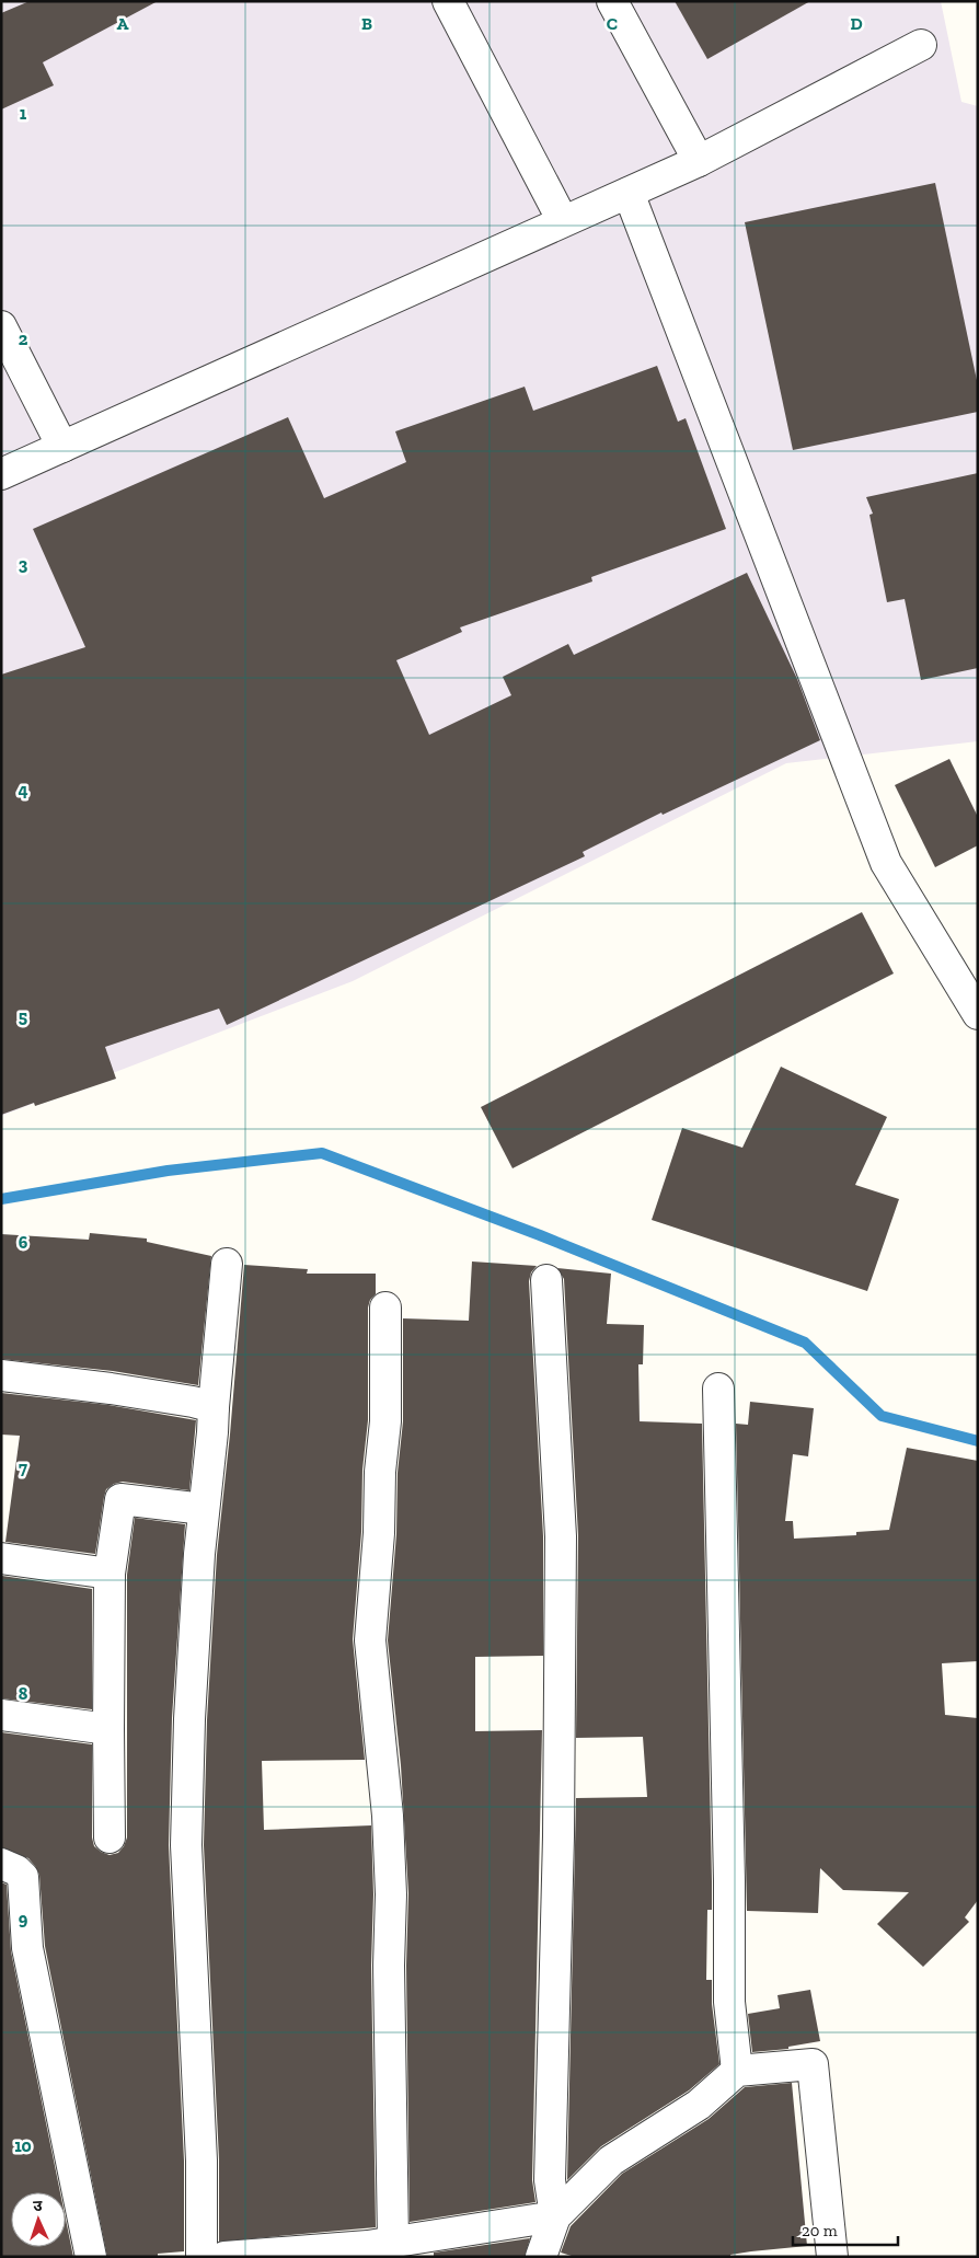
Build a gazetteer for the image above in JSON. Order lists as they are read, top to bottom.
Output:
{
  "scale_bar": "20 m",
  "north": "top",
  "grid": {
    "columns": [
      "A",
      "B",
      "C",
      "D"
    ],
    "rows": [
      "1",
      "2",
      "3",
      "4",
      "5",
      "6",
      "7",
      "8",
      "9",
      "10"
    ]
  }
}
